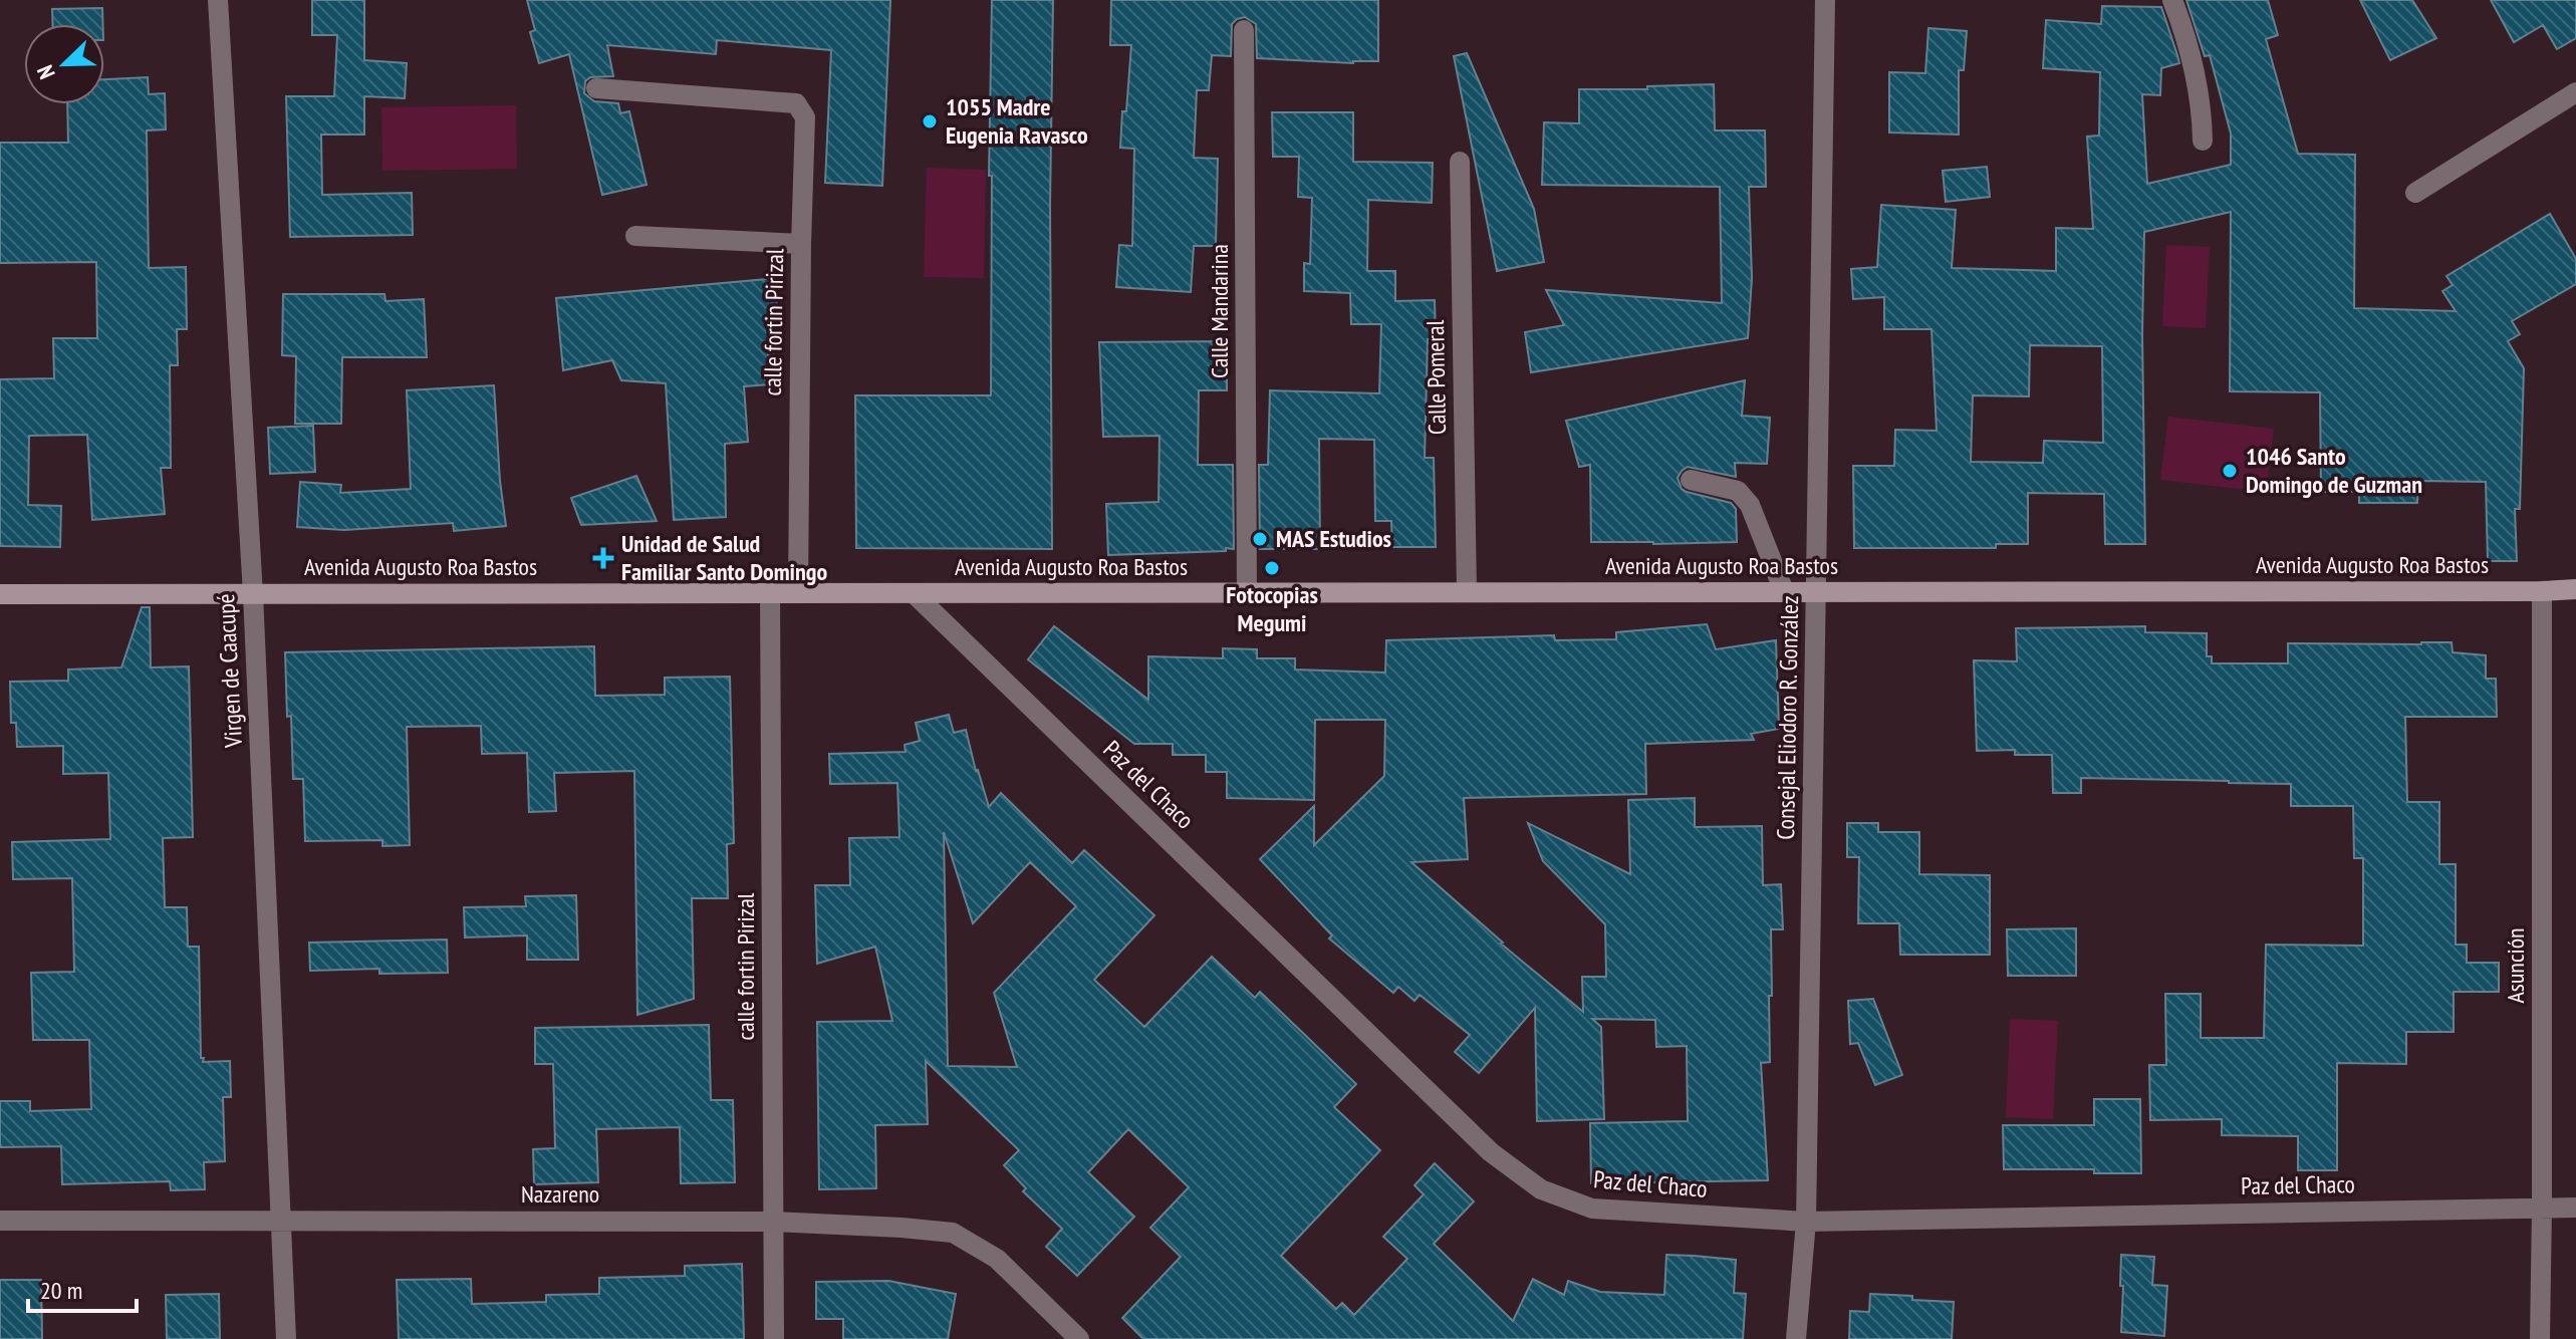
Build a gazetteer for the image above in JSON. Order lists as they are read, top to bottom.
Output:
{
  "streets": {
    "main road": ["Avenida Augusto Roa Bastos"],
    "street": [
      "Calle Mandarina",
      "calle fortin Pirizal",
      "Calle Pomeral",
      "Virgen de Caacupé",
      "Consejal Eliodoro R. González",
      "Paz del Chaco",
      "Asunción",
      "Nazareno"
    ]
  },
  "crossings": [
    ["Calle Mandarina", "Avenida Augusto Roa Bastos"],
    ["calle fortin Pirizal", "Avenida Augusto Roa Bastos"],
    ["calle fortin Pirizal", "Nazareno"],
    ["Calle Pomeral", "Avenida Augusto Roa Bastos"],
    ["Avenida Augusto Roa Bastos", "Virgen de Caacupé"],
    ["Avenida Augusto Roa Bastos", "Consejal Eliodoro R. González"],
    ["Avenida Augusto Roa Bastos", "Paz del Chaco"],
    ["Avenida Augusto Roa Bastos", "Asunción"],
    ["Virgen de Caacupé", "Nazareno"],
    ["Consejal Eliodoro R. González", "Paz del Chaco"],
    ["Paz del Chaco", "Asunción"]
  ],
  "places": {
    "other": [
      "1055 Madre Eugenia Ravasco",
      "1046 Santo Domingo de Guzman",
      "MAS Estudios",
      "Fotocopias Megumi"
    ],
    "health": ["Unidad de Salud Familiar Santo Domingo"]
  },
  "scale_bar": "20 m",
  "north": "bottom left"
}
